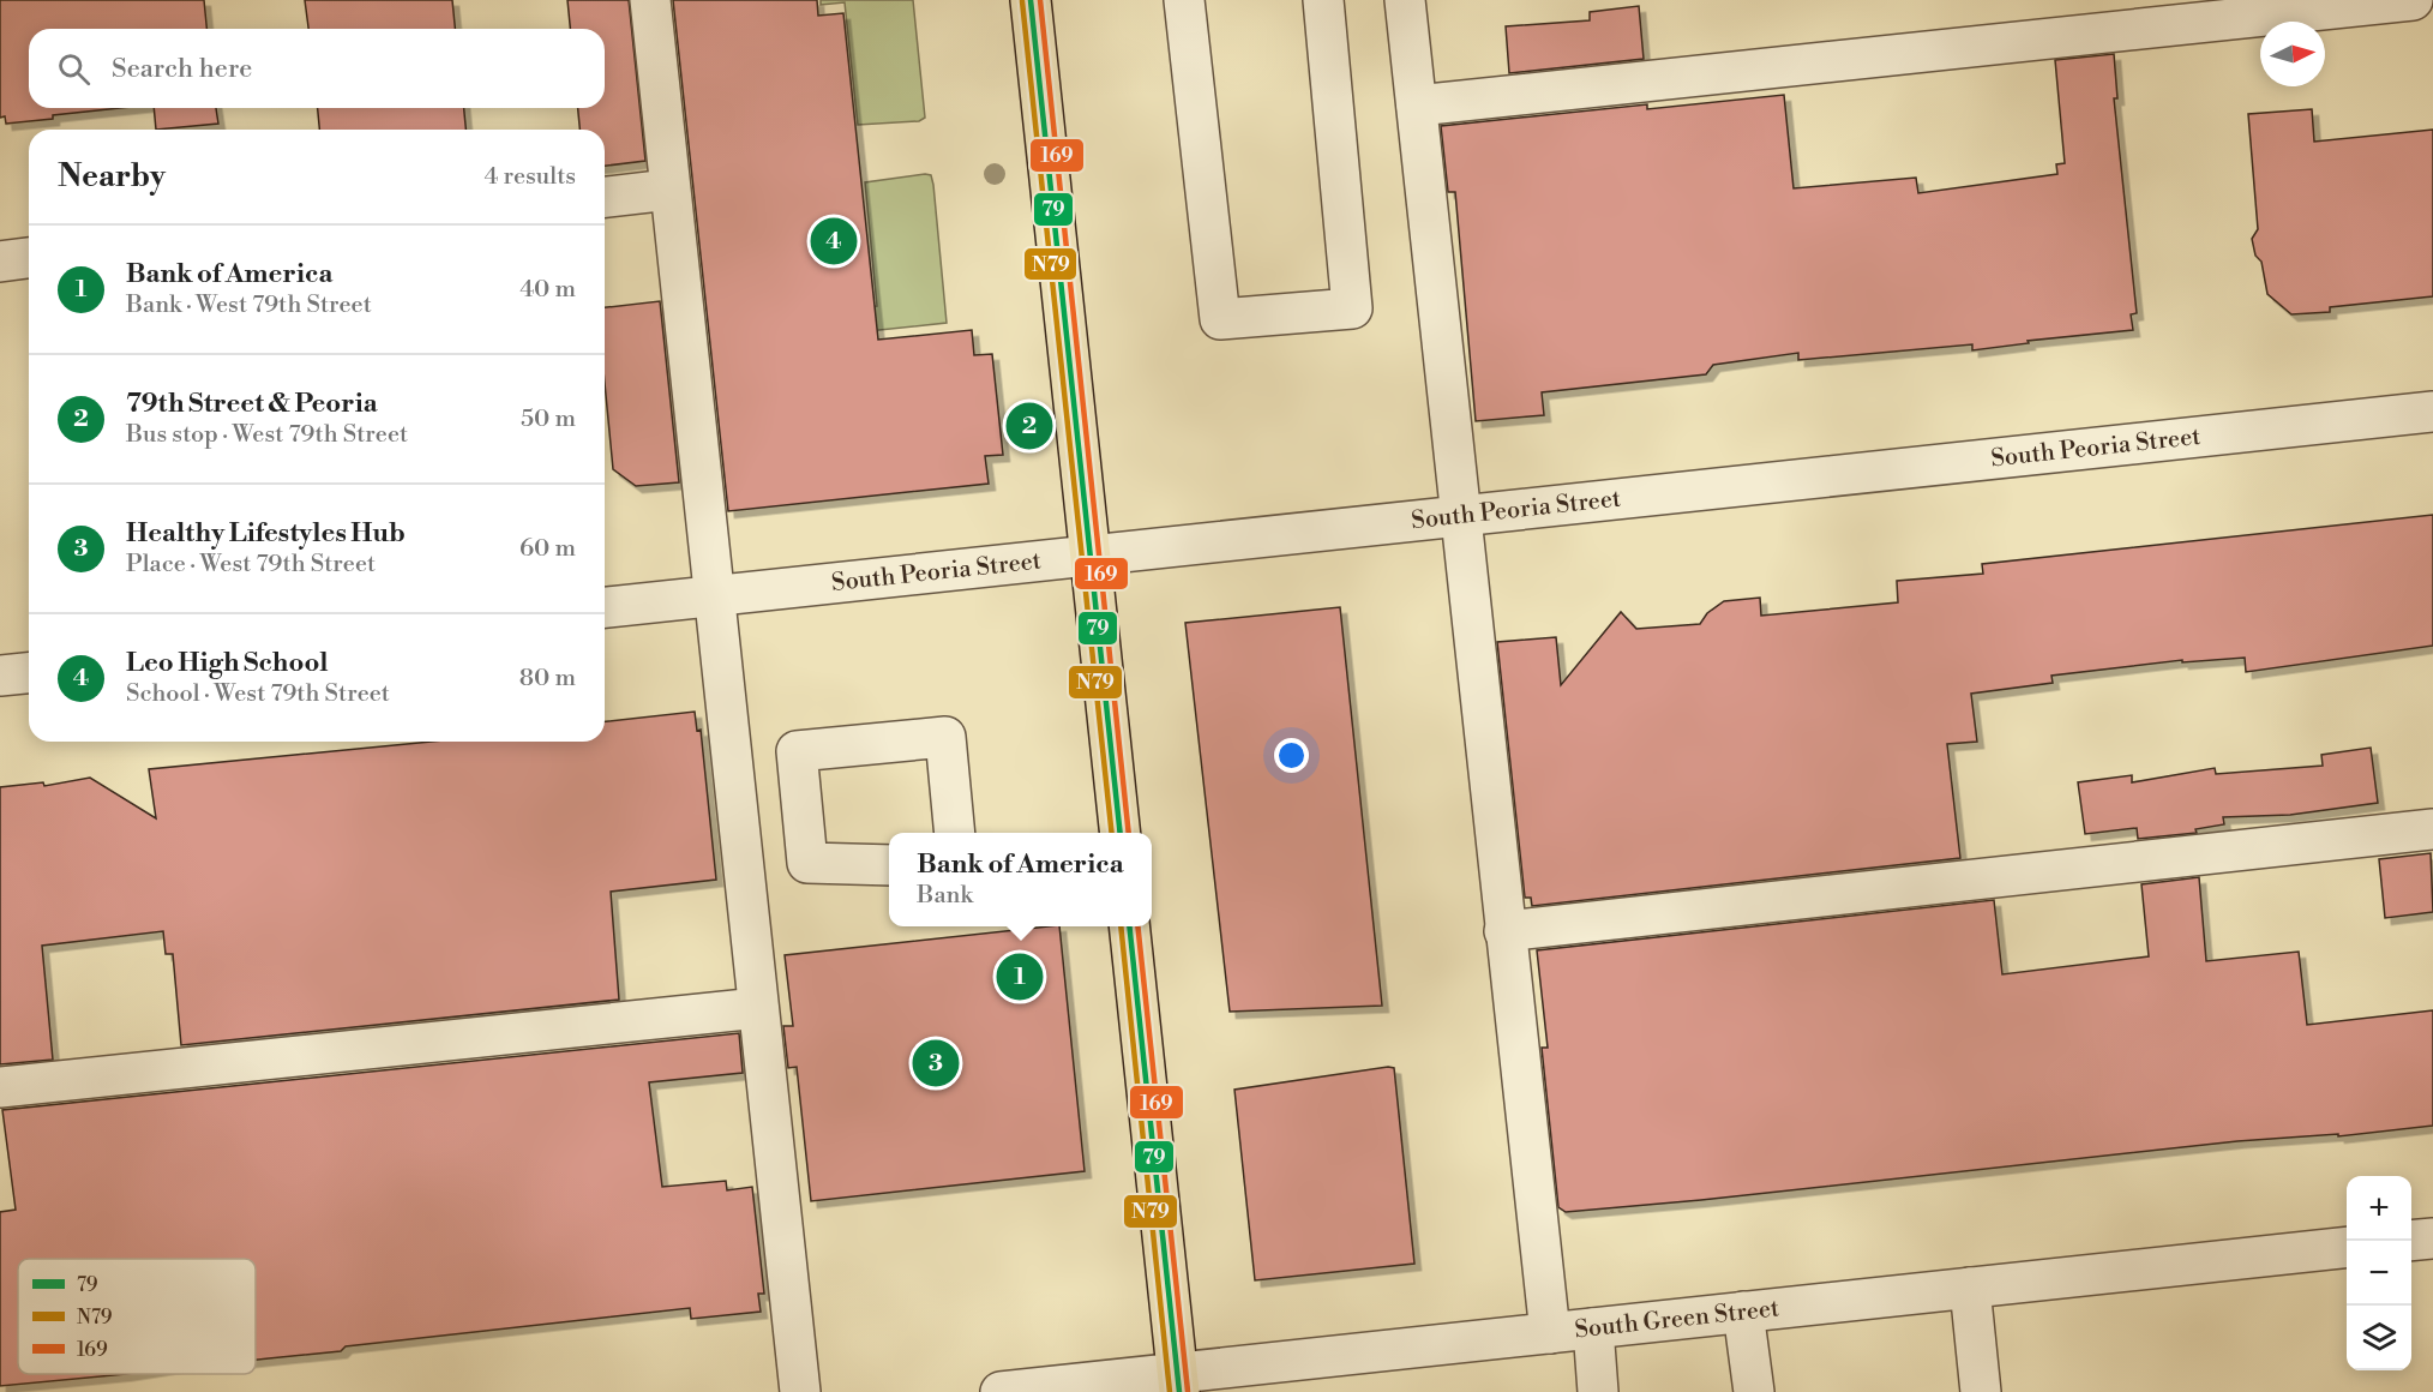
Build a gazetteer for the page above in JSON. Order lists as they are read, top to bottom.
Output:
{
  "streets": {
    "street": ["South Peoria Street", "South Green Street"]
  },
  "lines": ["transit line 79", "transit line 169", "transit line N79"],
  "legend": ["79", "N79", "169"],
  "north": "right",
  "page": {
    "search": "Search here",
    "heading": ["Nearby", "4 results"],
    "pins": [
      "4",
      "2",
      "1",
      "3"
    ],
    "list": [
      {
        "mark": "1",
        "name": "Bank of America",
        "note": "Bank · West 79th Street",
        "value": "40 m"
      },
      {
        "mark": "2",
        "name": "79th Street & Peoria",
        "note": "Bus stop · West 79th Street",
        "value": "50 m"
      },
      {
        "mark": "3",
        "name": "Healthy Lifestyles Hub",
        "note": "Place · West 79th Street",
        "value": "60 m"
      },
      {
        "mark": "4",
        "name": "Leo High School",
        "note": "School · West 79th Street",
        "value": "80 m"
      }
    ],
    "popup": ["Bank of America", "Bank"],
    "map_buttons": ["+", "−"]
  }
}
